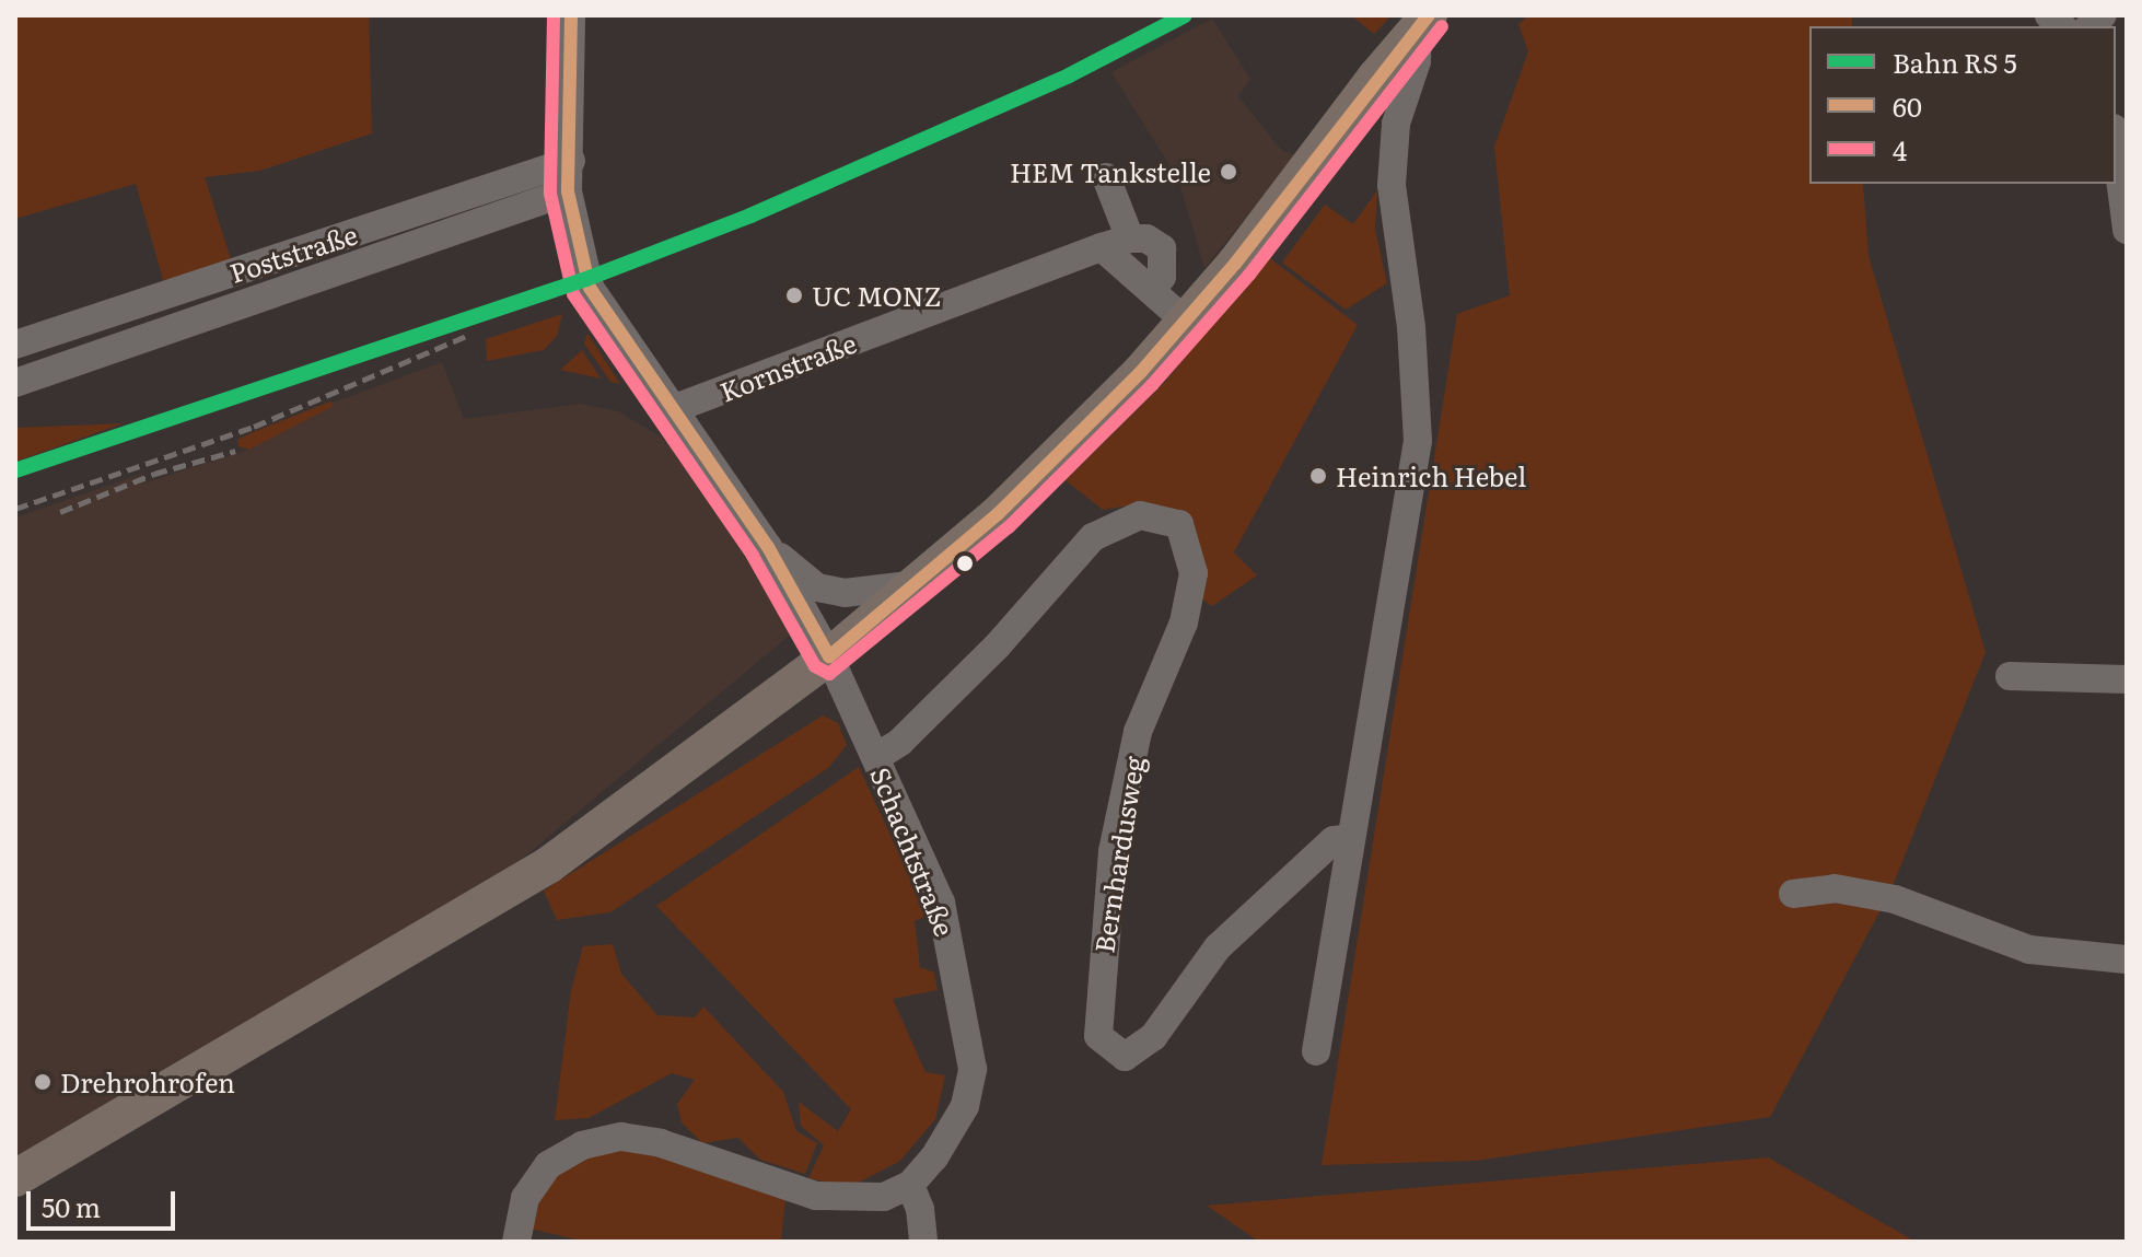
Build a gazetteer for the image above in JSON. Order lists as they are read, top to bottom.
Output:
{
  "streets": {
    "street": [
      "Poststraße",
      "Kornstraße",
      "Schachtstraße",
      "Bernhardusweg"
    ]
  },
  "crossings": [
    ["Schachtstraße", "Bernhardusweg"]
  ],
  "places": [
    "HEM Tankstelle",
    "UC MONZ",
    "Heinrich Hebel",
    "Drehrohrofen"
  ],
  "lines": ["transit line 60", "transit line 4"],
  "legend": ["Bahn RS 5", "60", "4"],
  "scale_bar": "50 m"
}
